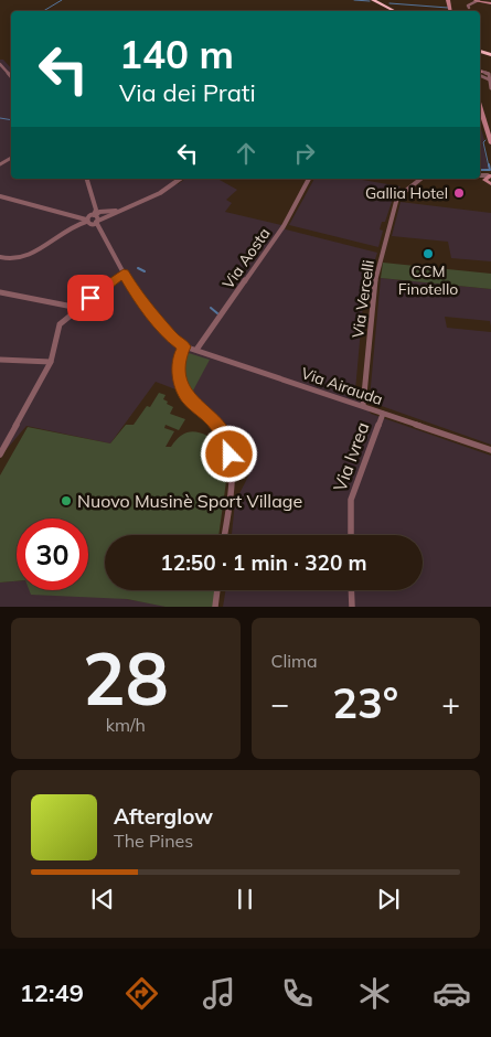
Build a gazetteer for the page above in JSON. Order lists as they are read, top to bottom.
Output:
{
  "streets": {
    "street": [
      "Via Aosta",
      "Via Vercelli",
      "Via Airauda",
      "Via Ivrea"
    ]
  },
  "crossings": [
    ["Via Aosta", "Via Airauda"],
    ["Via Vercelli", "Via Airauda"],
    ["Via Airauda", "Via Ivrea"]
  ],
  "places": ["Gallia Hotel", "CCM Finotello", "Nuovo Musinè Sport Village"],
  "page": {
    "turn": ["140 m", "Via dei Prati"],
    "limit": "30",
    "trip": "12:50 · 1 min · 320 m",
    "tile": [
      ["28", "km/h"],
      "Clima"
    ],
    "heat": ["−", "23°", "+"],
    "song": ["Afterglow", "The Pines"],
    "tabs": "12:49"
  }
}
